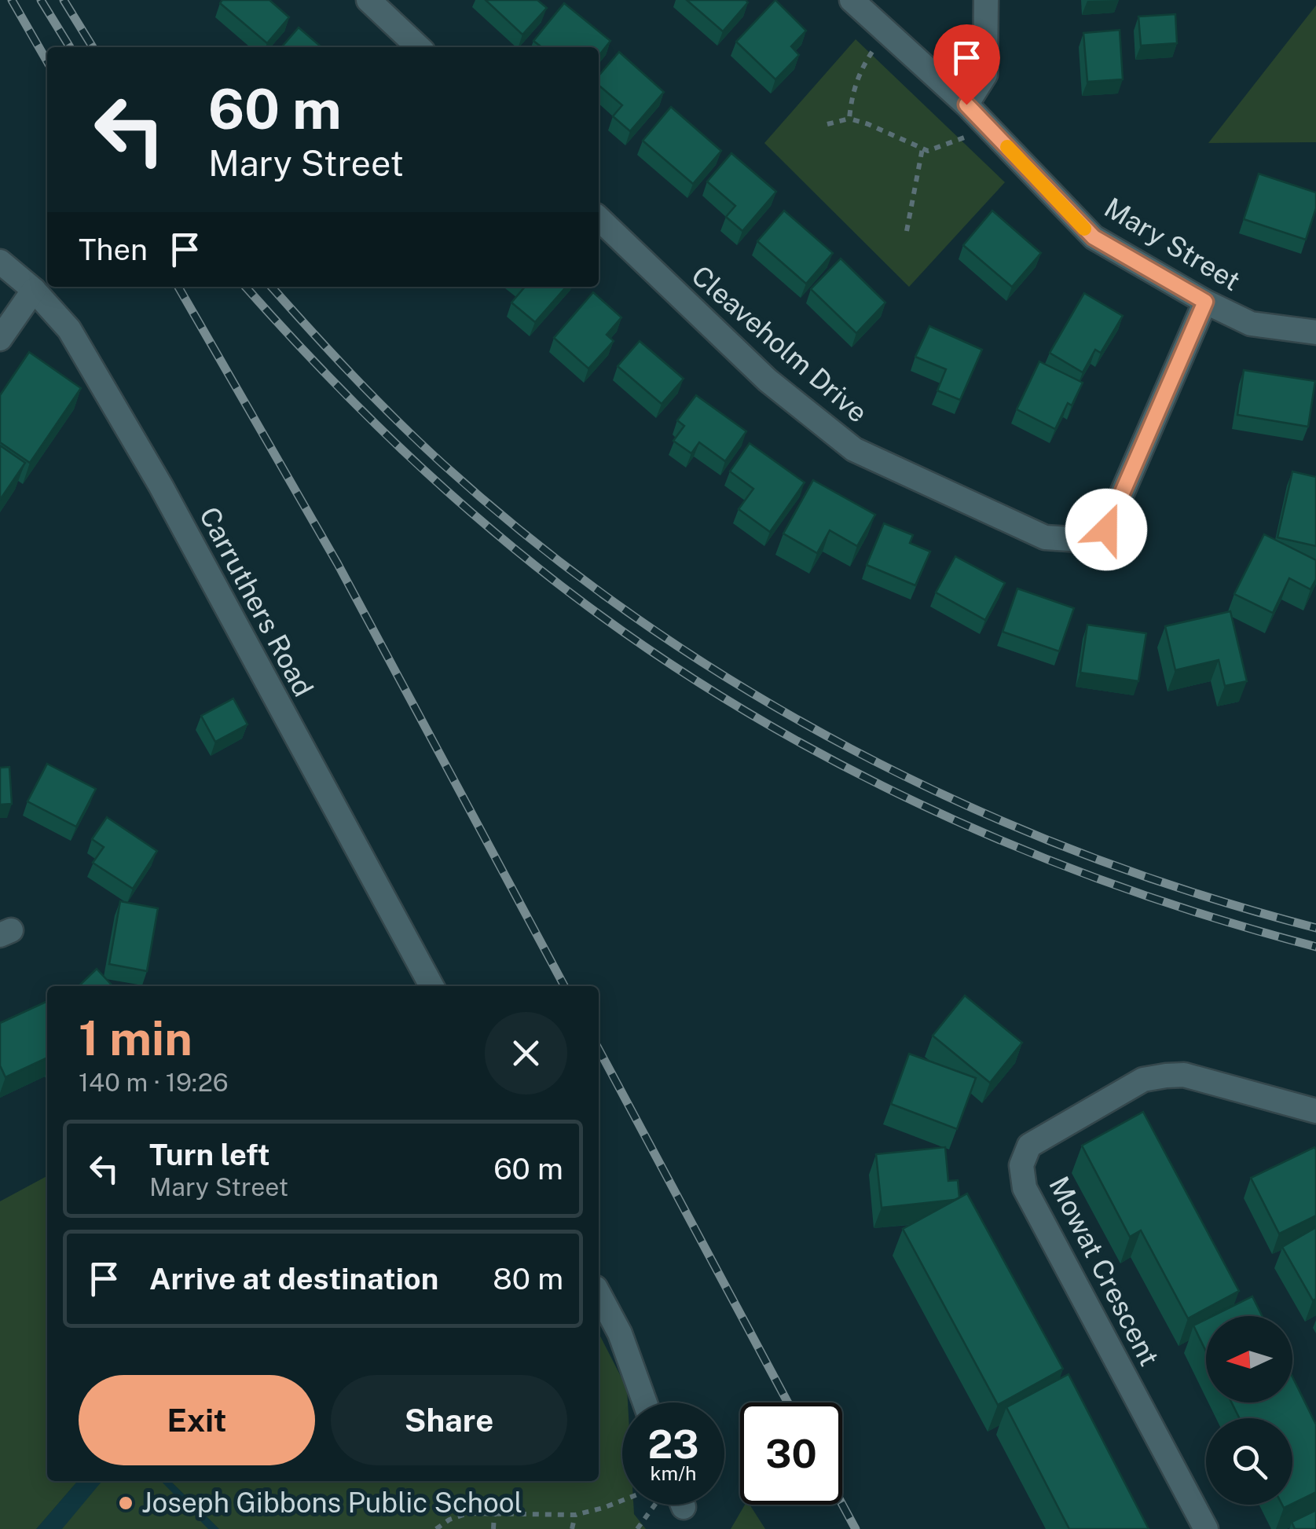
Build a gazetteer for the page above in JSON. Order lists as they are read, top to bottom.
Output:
{
  "streets": {
    "street": [
      "Mary Street",
      "Cleaveholm Drive",
      "Carruthers Road",
      "Mowat Crescent"
    ]
  },
  "crossings": [
    ["Mary Street", "Cleaveholm Drive"]
  ],
  "places": ["Joseph Gibbons Public School"],
  "north": "left",
  "page": {
    "turn": ["60 m", "Mary Street"],
    "then": "Then",
    "heading": ["1 min", "140 m · 19:26"],
    "list": [
      {
        "name": "Turn left",
        "note": "Mary Street",
        "value": "60 m"
      },
      {
        "name": "Arrive at destination",
        "value": "80 m"
      }
    ],
    "buttons": ["Exit", "Share"],
    "speed": "23 km/h",
    "limit": "30"
  }
}
